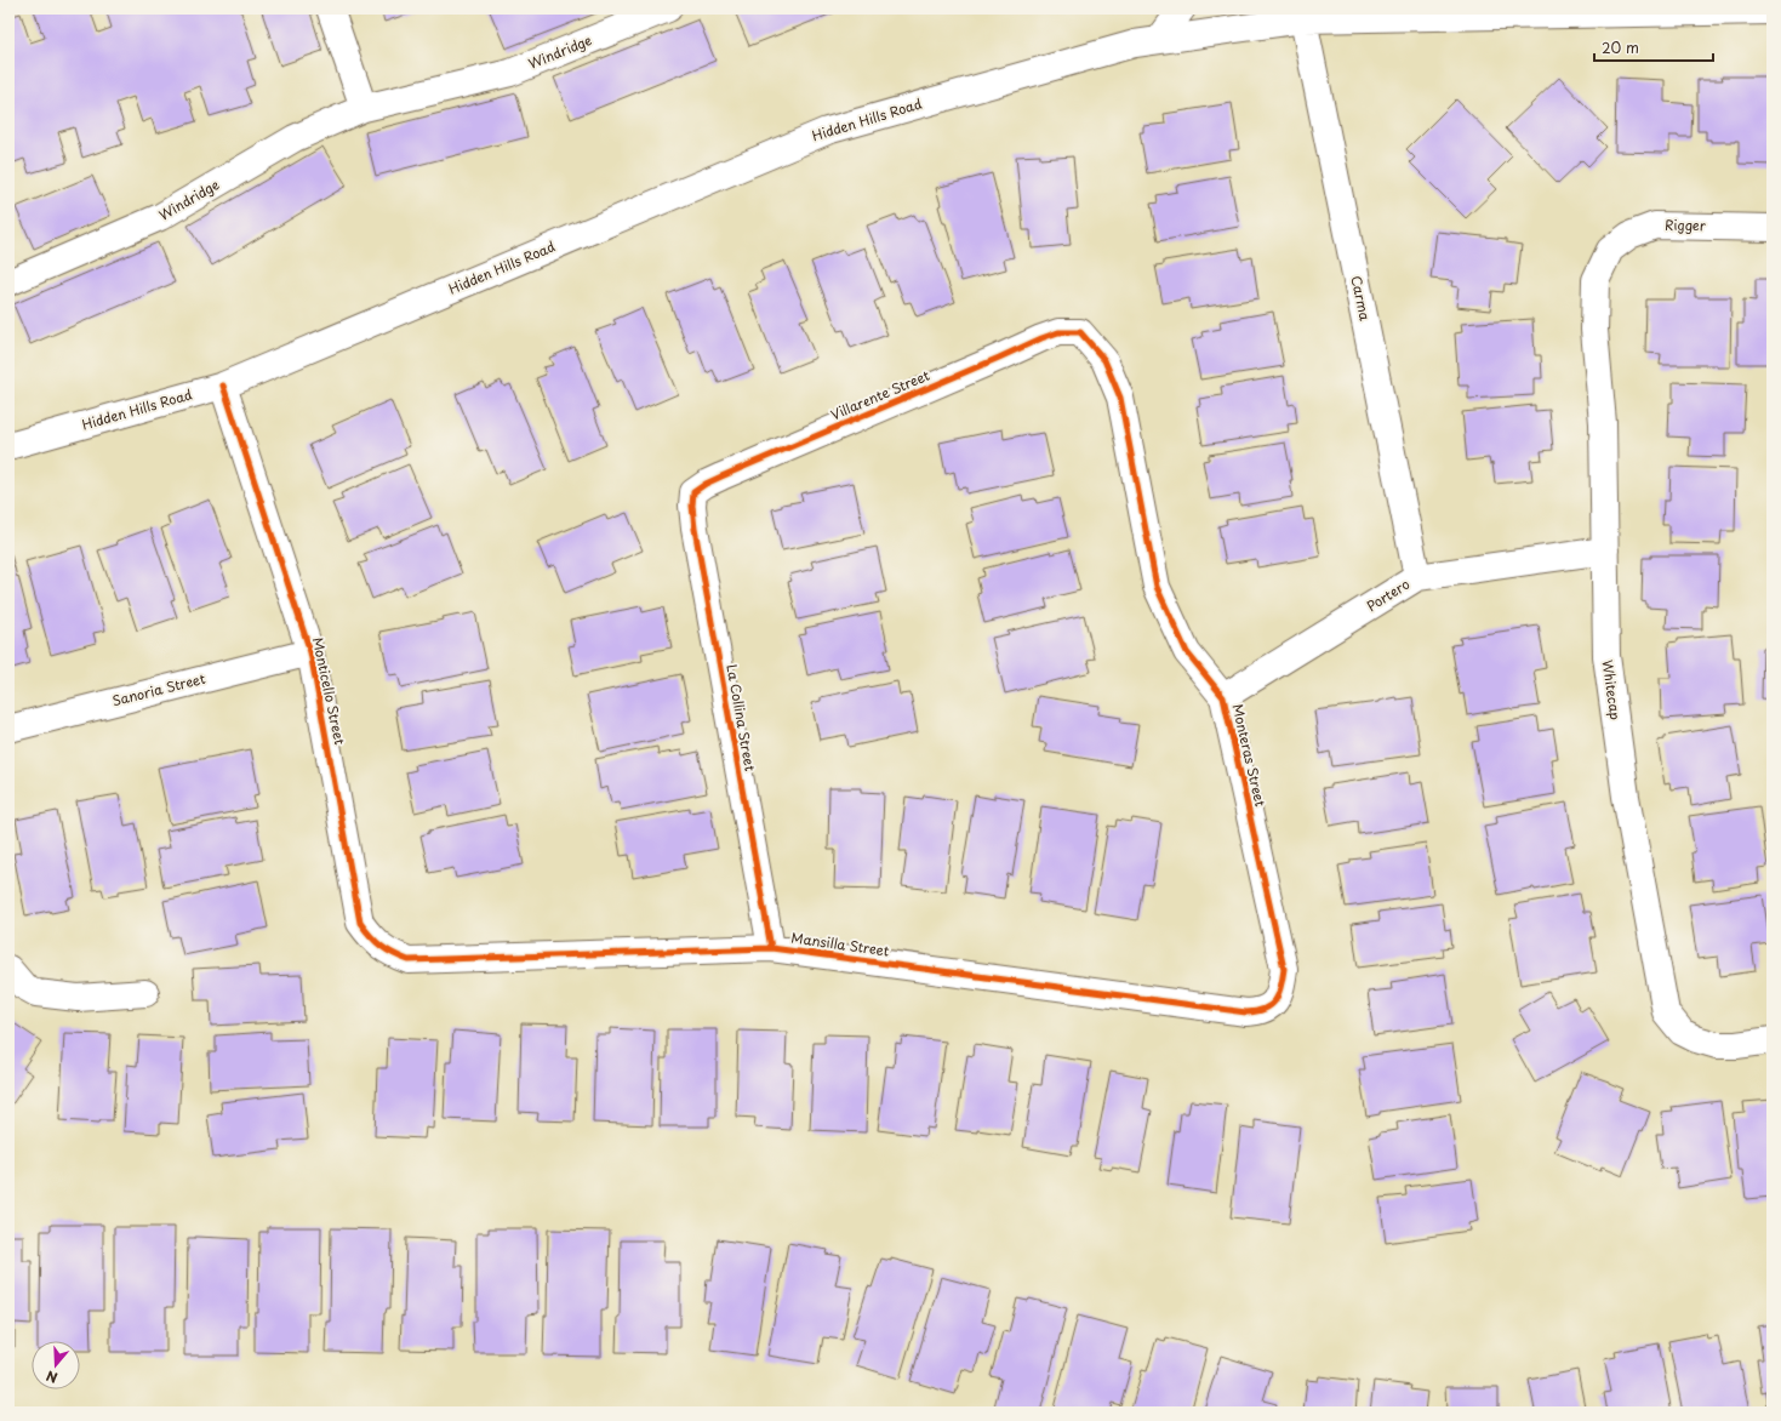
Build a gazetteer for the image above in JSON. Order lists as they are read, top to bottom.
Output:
{
  "streets": {
    "street": [
      "Windridge",
      "Hidden Hills Road",
      "Rigger",
      "Carma",
      "Villarente Street",
      "Portero",
      "Sanoria Street",
      "Whitecap",
      "Monticello Street",
      "La Collina Street",
      "Monteras Street",
      "Mansilla Street"
    ]
  },
  "crossings": [
    ["Hidden Hills Road", "Carma"],
    ["Hidden Hills Road", "Monticello Street"],
    ["Rigger", "Whitecap"],
    ["Carma", "Portero"],
    ["Villarente Street", "La Collina Street"],
    ["Villarente Street", "Monteras Street"],
    ["Portero", "Whitecap"],
    ["Portero", "Monteras Street"],
    ["Sanoria Street", "Monticello Street"],
    ["Monticello Street", "Mansilla Street"],
    ["La Collina Street", "Mansilla Street"],
    ["Monteras Street", "Mansilla Street"]
  ],
  "scale_bar": "20 m",
  "north": "bottom"
}
